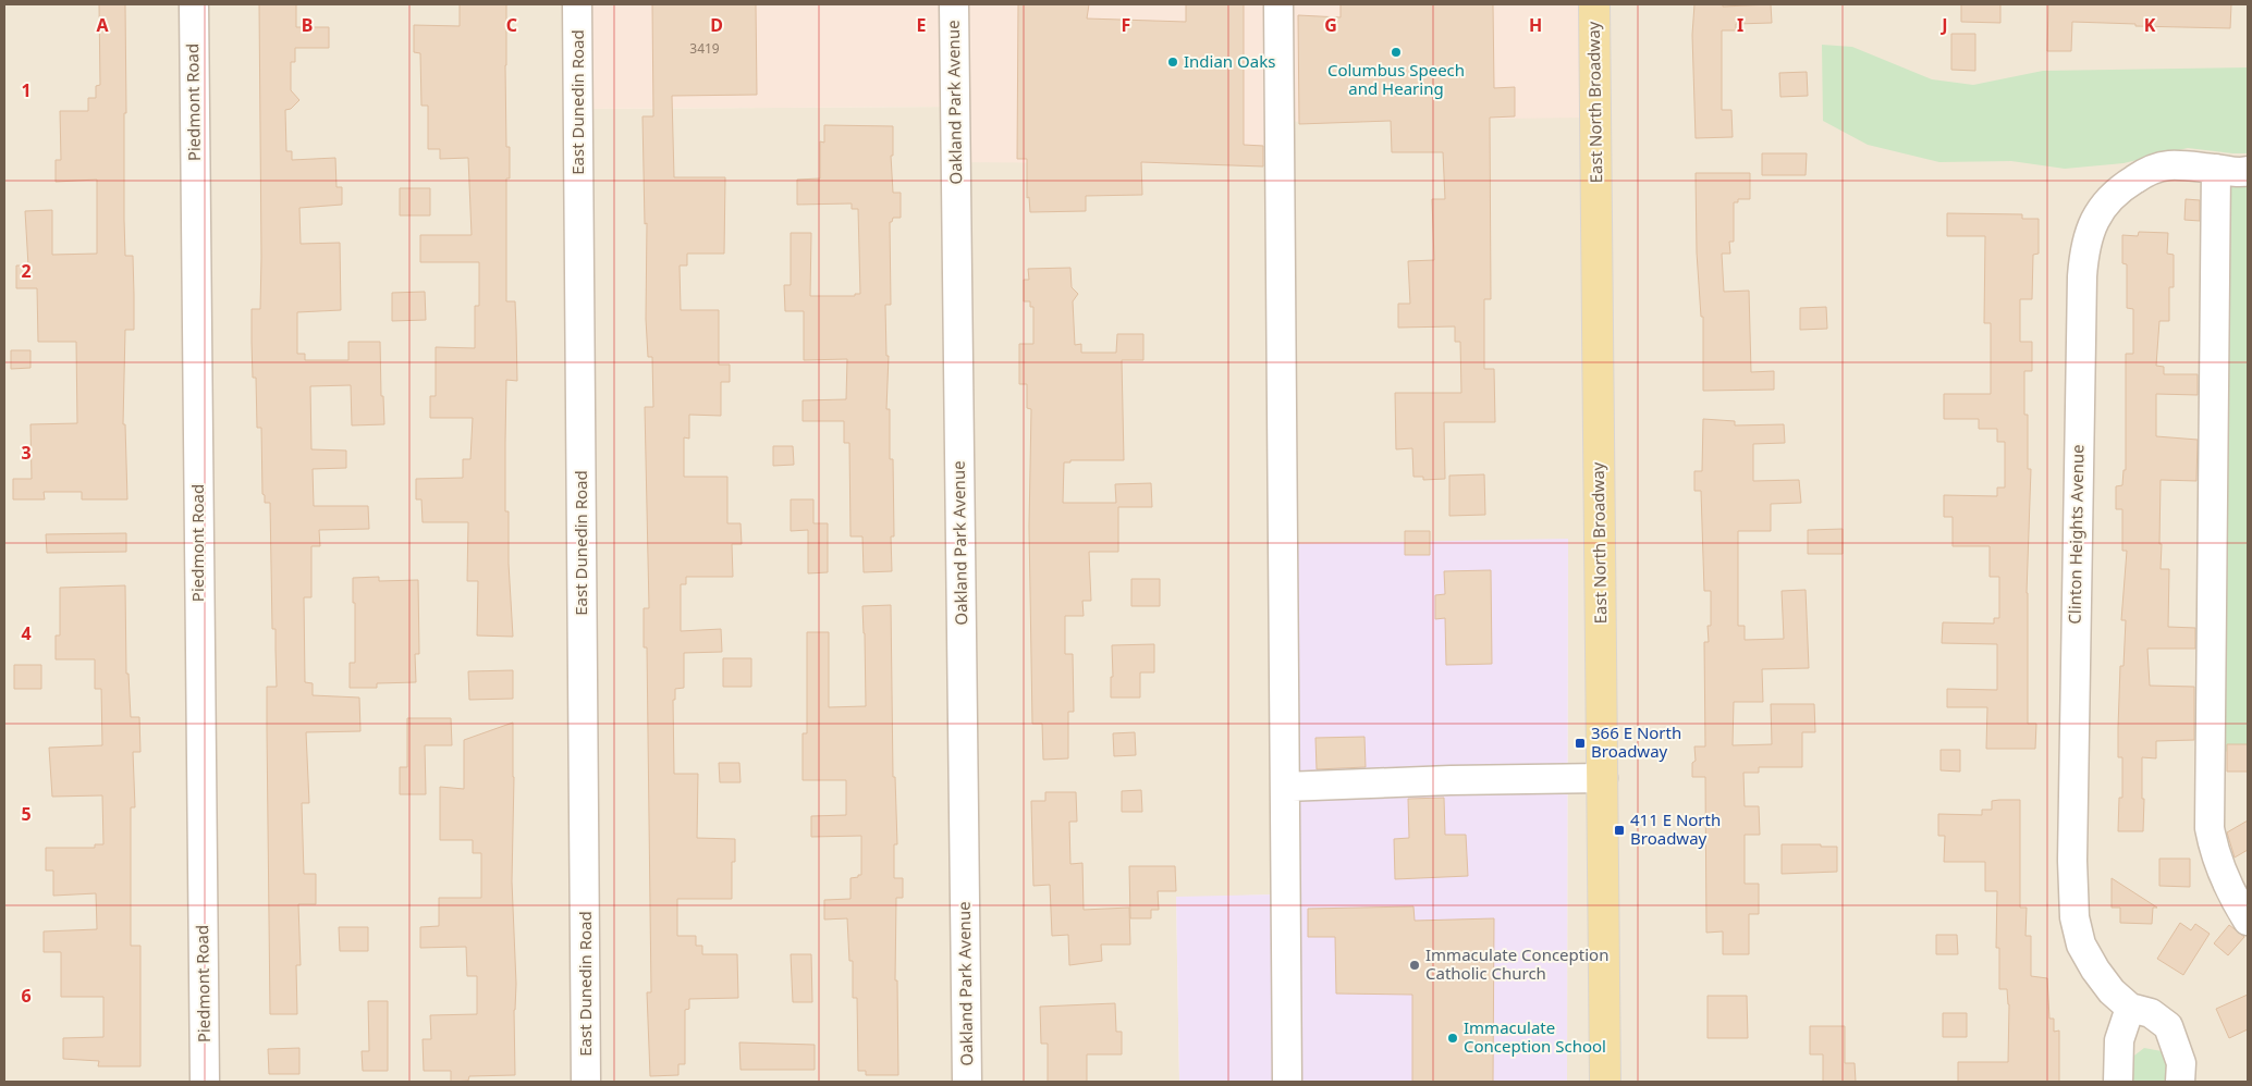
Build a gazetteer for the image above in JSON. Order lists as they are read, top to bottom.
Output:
{
  "streets": {
    "main road": ["East North Broadway"],
    "street": [
      "Piedmont Road",
      "East Dunedin Road",
      "Oakland Park Avenue",
      "Clinton Heights Avenue"
    ]
  },
  "places": {
    "other": [
      "Columbus Speech and Hearing",
      "Indian Oaks",
      "Immaculate Conception Catholic Church",
      "Immaculate Conception School"
    ],
    "transit": ["366 E North Broadway", "411 E North Broadway"]
  },
  "house_numbers": ["3419"],
  "grid": {
    "columns": [
      "A",
      "B",
      "C",
      "D",
      "E",
      "F",
      "G",
      "H",
      "I",
      "J",
      "K"
    ],
    "rows": [
      "1",
      "2",
      "3",
      "4",
      "5",
      "6"
    ]
  }
}
